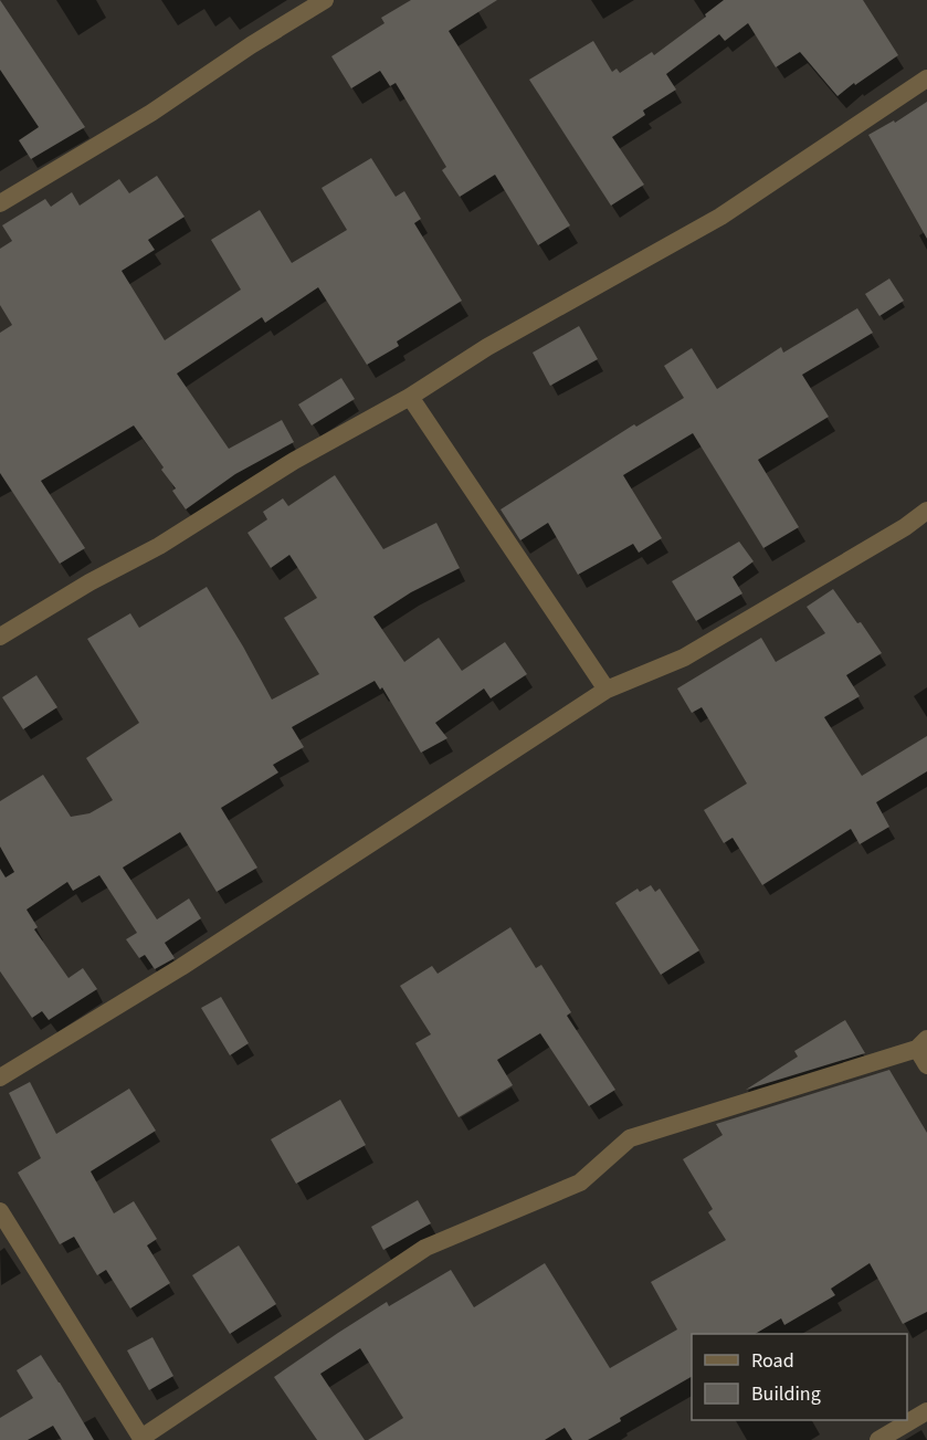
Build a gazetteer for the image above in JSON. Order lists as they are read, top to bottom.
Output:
{
  "legend": ["Road", "Building"]
}
